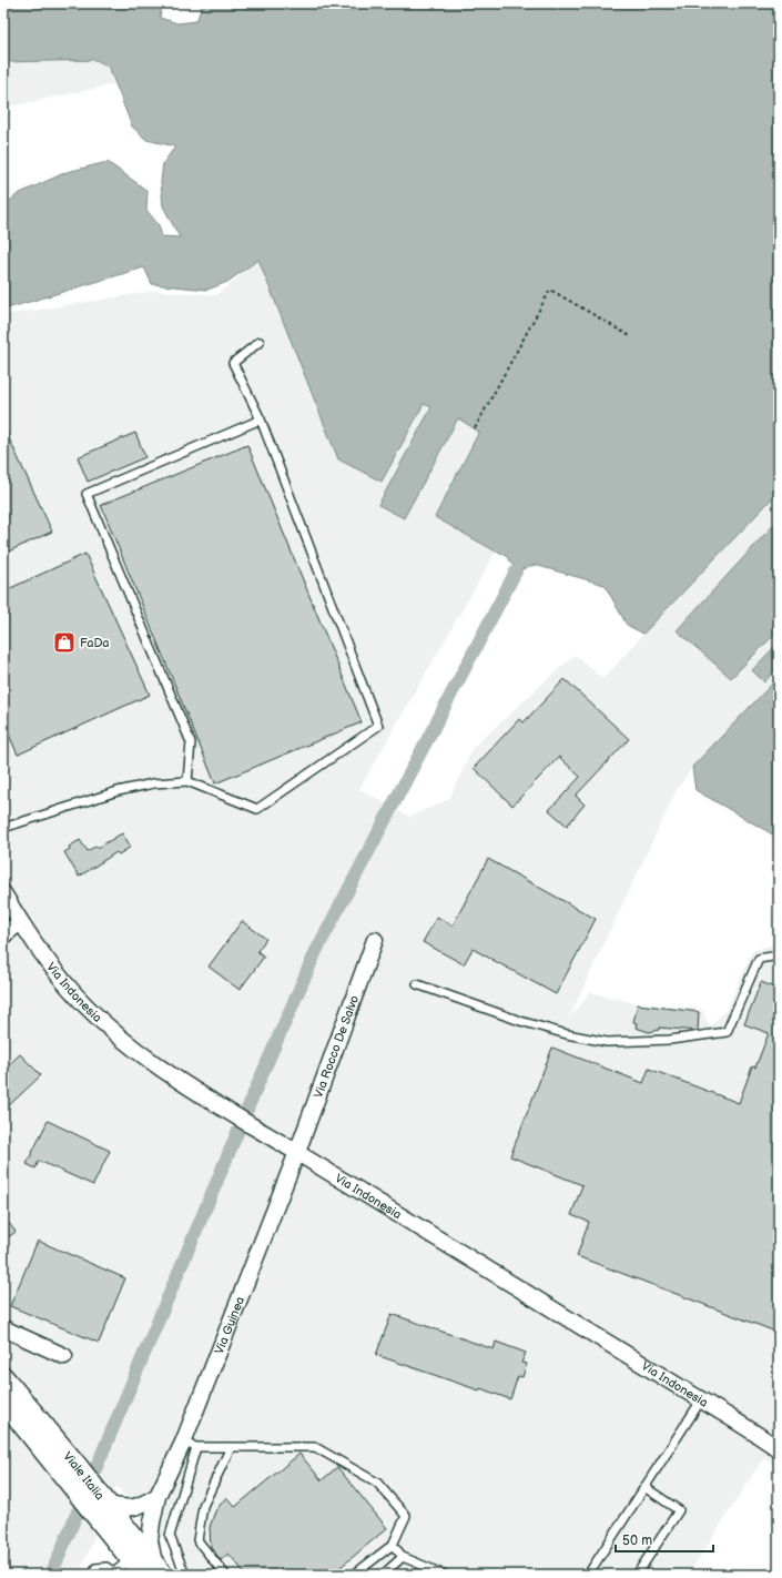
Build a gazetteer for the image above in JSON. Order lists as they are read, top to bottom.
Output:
{
  "streets": {
    "main road": ["Viale Italia"],
    "street": ["Via Indonesia", "Via Rocco De Salvo", "Via Guinea"]
  },
  "crossings": [
    ["Via Indonesia", "Via Rocco De Salvo"],
    ["Via Indonesia", "Via Guinea"],
    ["Via Rocco De Salvo", "Via Guinea"],
    ["Via Guinea", "Viale Italia"]
  ],
  "places": {
    "shop": ["FaDa"]
  },
  "scale_bar": "50 m"
}
